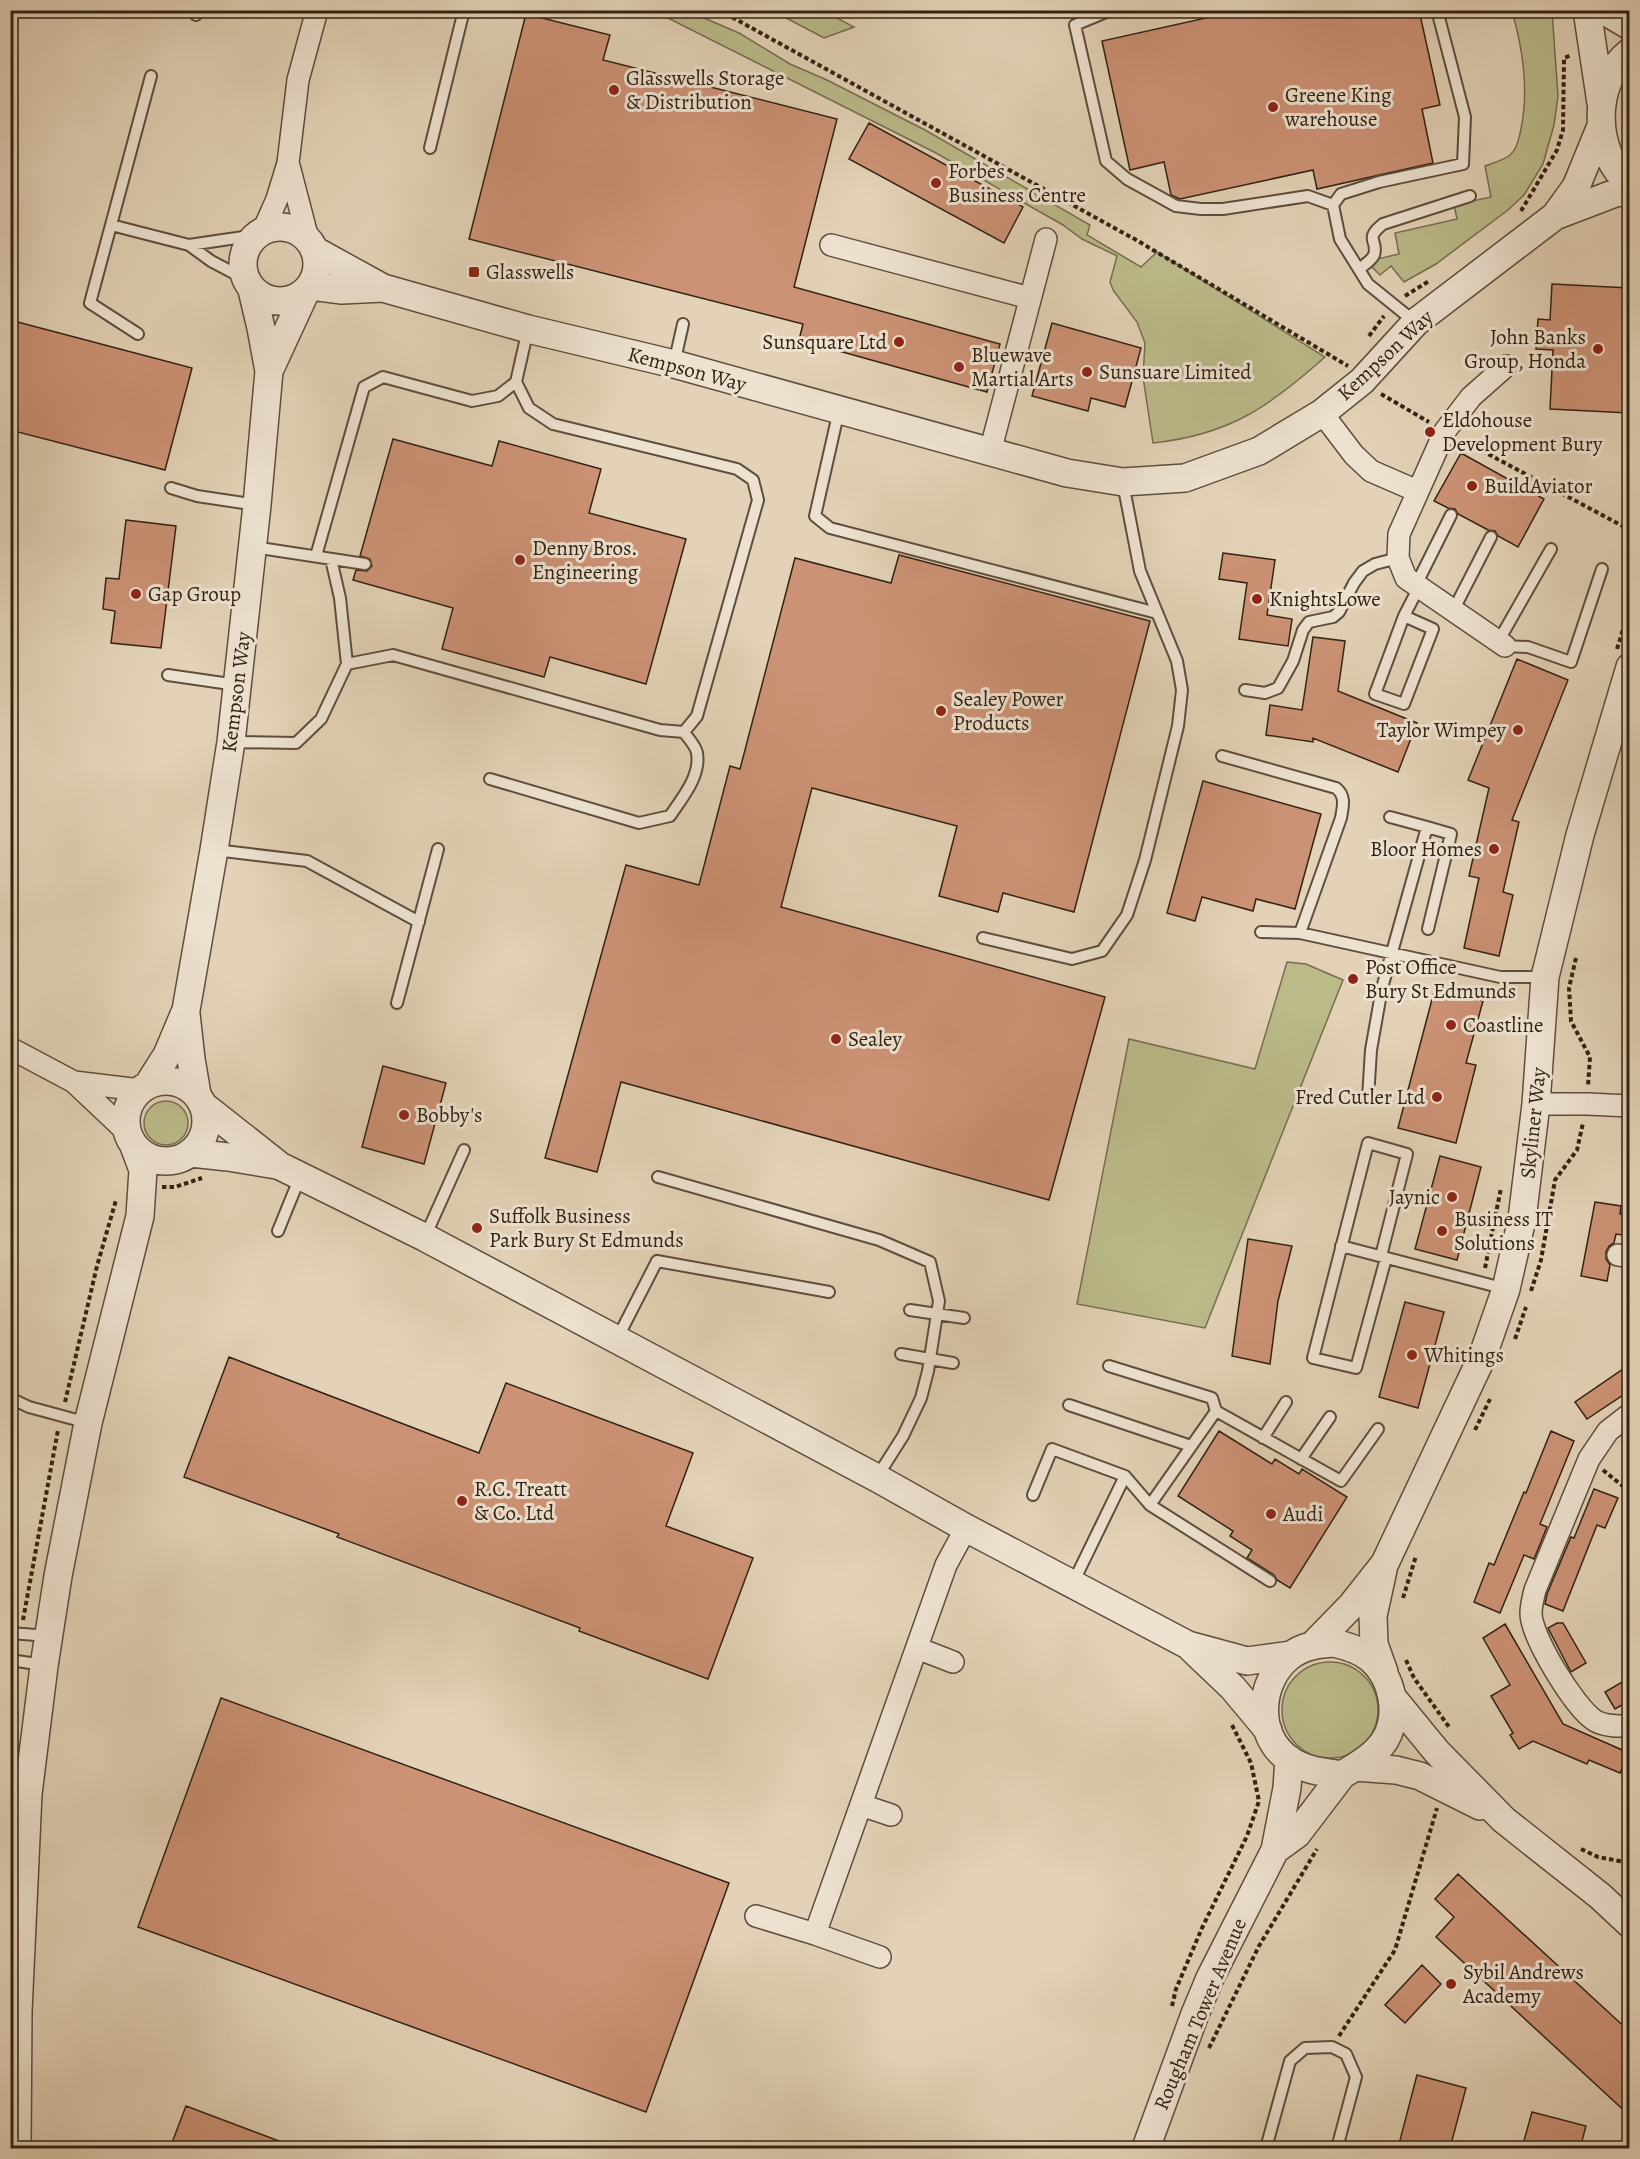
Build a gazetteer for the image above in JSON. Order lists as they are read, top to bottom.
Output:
{
  "streets": {
    "street": ["Kempson Way", "Skyliner Way", "Rougham Tower Avenue"]
  },
  "crossings": [
    ["Skyliner Way", "Rougham Tower Avenue"]
  ],
  "places": {
    "other": [
      "Glasswells Storage & Distribution",
      "Greene King warehouse",
      "Forbes Business Centre",
      "Sunsquare Ltd",
      "John Banks Group, Honda",
      "Bluewave Martial Arts",
      "Sunsuare Limited",
      "Eldohouse Development Bury",
      "BuildAviator",
      "Denny Bros. Engineering",
      "Gap Group",
      "KnightsLowe",
      "Sealey Power Products",
      "Taylor Wimpey",
      "Bloor Homes",
      "Post Office Bury St Edmunds",
      "Coastline",
      "Sealey",
      "Fred Cutler Ltd",
      "Bobby's",
      "Jaynic",
      "Suffolk Business Park Bury St Edmunds",
      "Business IT Solutions",
      "Whitings",
      "R.C. Treatt & Co. Ltd",
      "Audi",
      "Sybil Andrews Academy"
    ],
    "transit": ["Glasswells"]
  }
}
